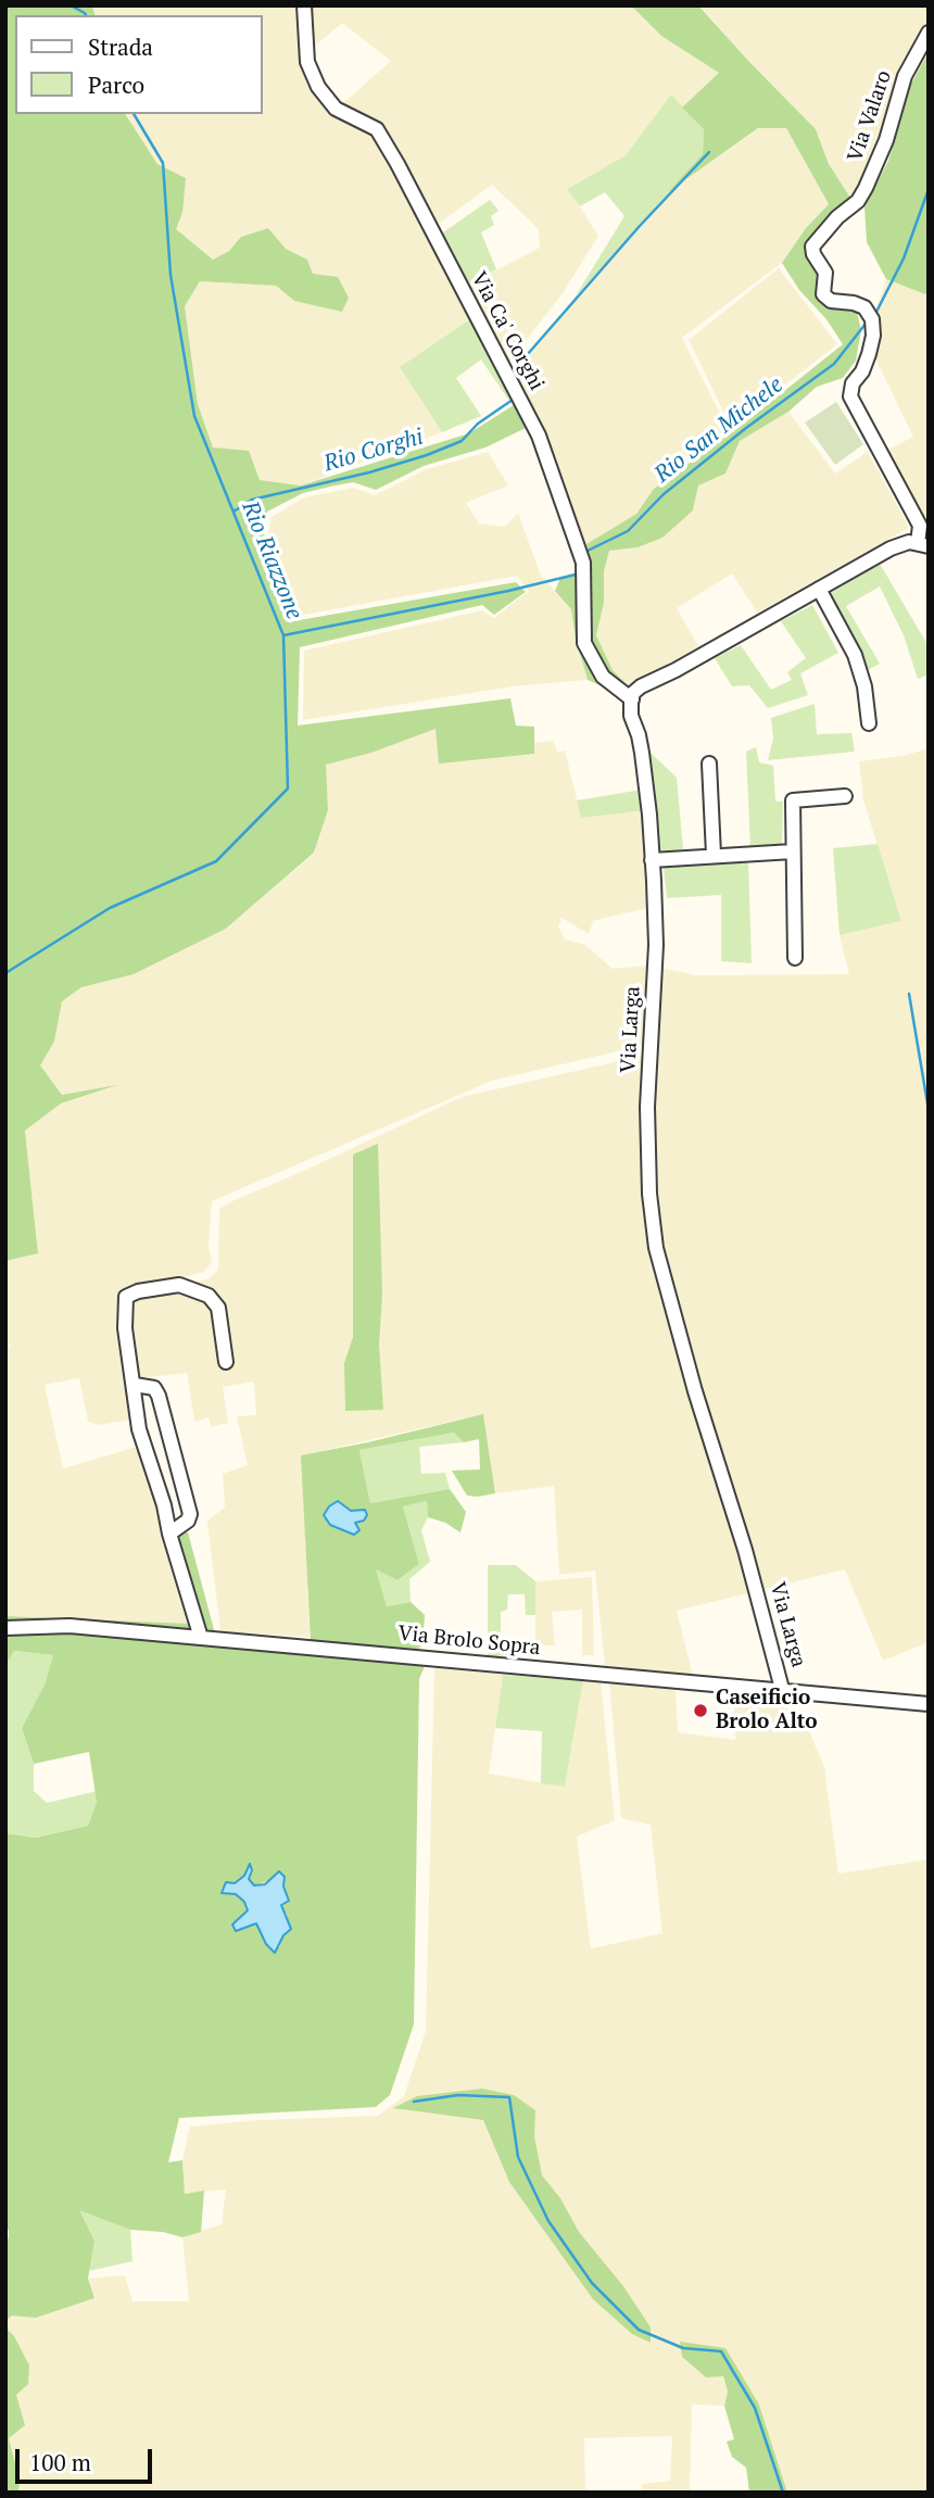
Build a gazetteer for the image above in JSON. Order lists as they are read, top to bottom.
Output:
{
  "streets": {
    "street": [
      "Via Valaro",
      "Via Ca' Corghi",
      "Via Larga",
      "Via Brolo Sopra"
    ]
  },
  "crossings": [
    ["Via Ca' Corghi", "Via Larga"],
    ["Via Larga", "Via Brolo Sopra"]
  ],
  "water": ["Rio San Michele", "Rio Corghi", "Rio Riazzone"],
  "places": ["Caseificio Brolo Alto"],
  "legend": ["Strada", "Parco"],
  "scale_bar": "100 m"
}
